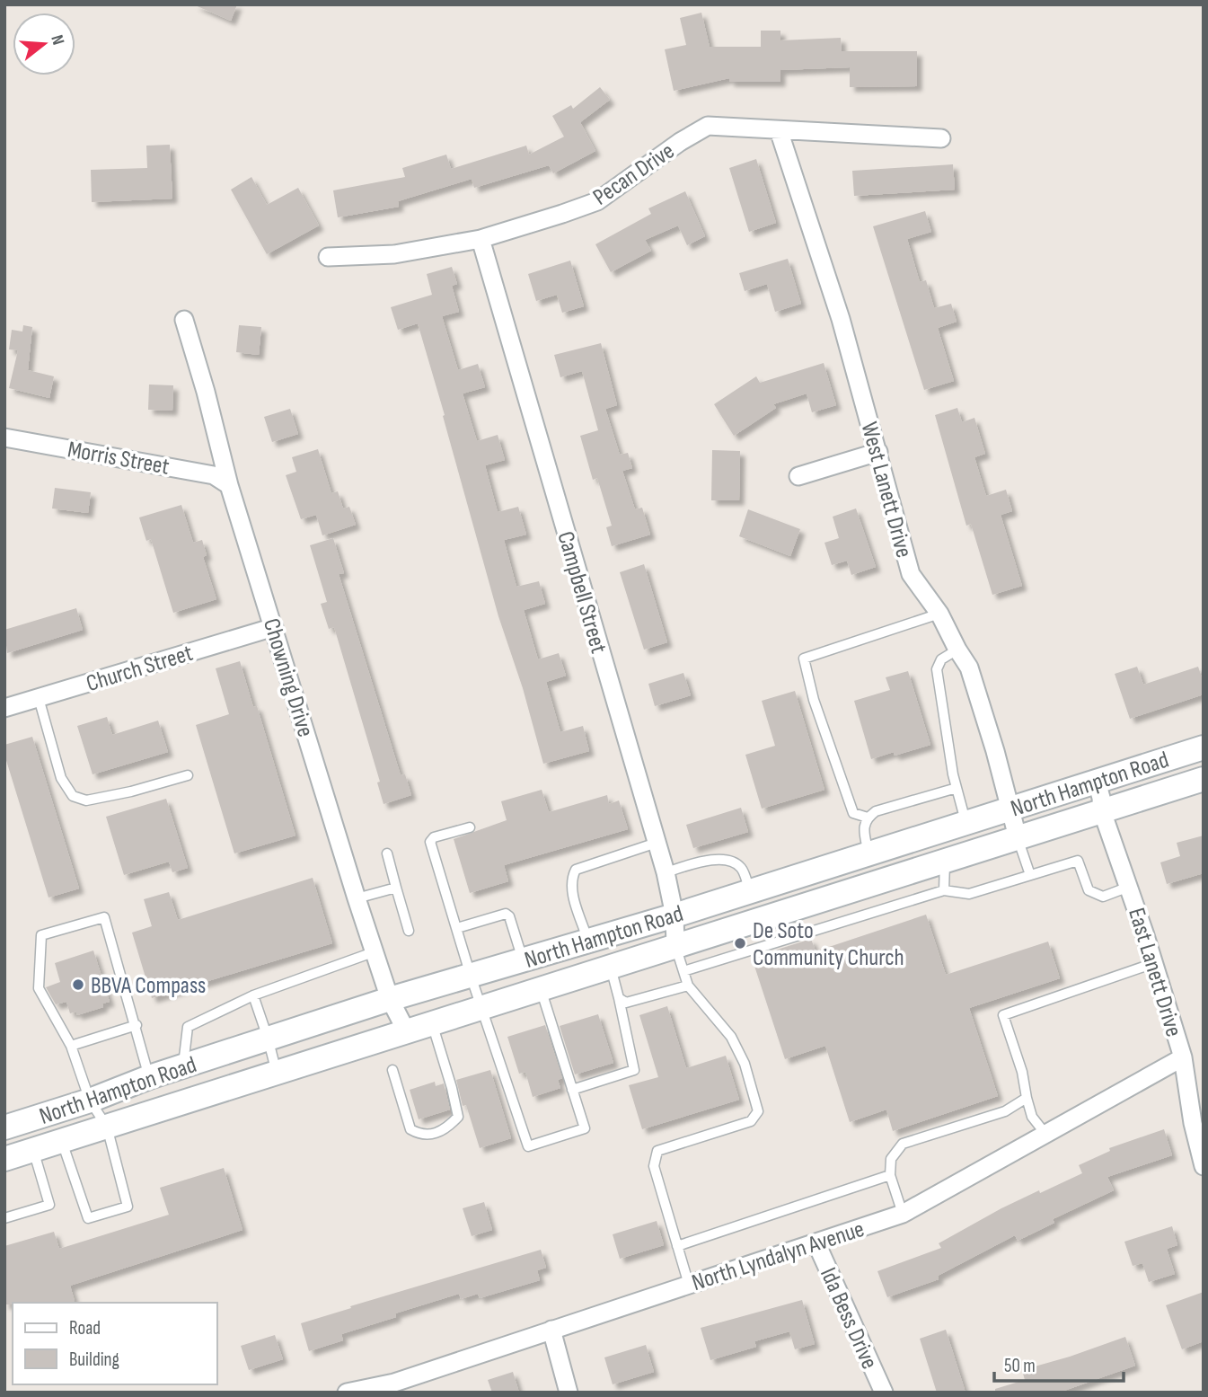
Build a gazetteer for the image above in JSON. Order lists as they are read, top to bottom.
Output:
{
  "streets": {
    "main road": ["North Hampton Road"],
    "street": [
      "Pecan Drive",
      "Morris Street",
      "West Lanett Drive",
      "Campbell Street",
      "Church Street",
      "Chowning Drive",
      "East Lanett Drive",
      "North Lyndalyn Avenue",
      "Ida Bess Drive"
    ]
  },
  "crossings": [
    ["Pecan Drive", "West Lanett Drive"],
    ["Pecan Drive", "Campbell Street"],
    ["Morris Street", "Chowning Drive"],
    ["West Lanett Drive", "North Hampton Road"],
    ["Campbell Street", "North Hampton Road"],
    ["Church Street", "Chowning Drive"],
    ["Chowning Drive", "North Hampton Road"],
    ["North Hampton Road", "East Lanett Drive"],
    ["East Lanett Drive", "North Lyndalyn Avenue"],
    ["North Lyndalyn Avenue", "Ida Bess Drive"]
  ],
  "places": ["De Soto Community Church", "BBVA Compass"],
  "legend": ["Road", "Building"],
  "scale_bar": "50 m",
  "north": "right"
}
